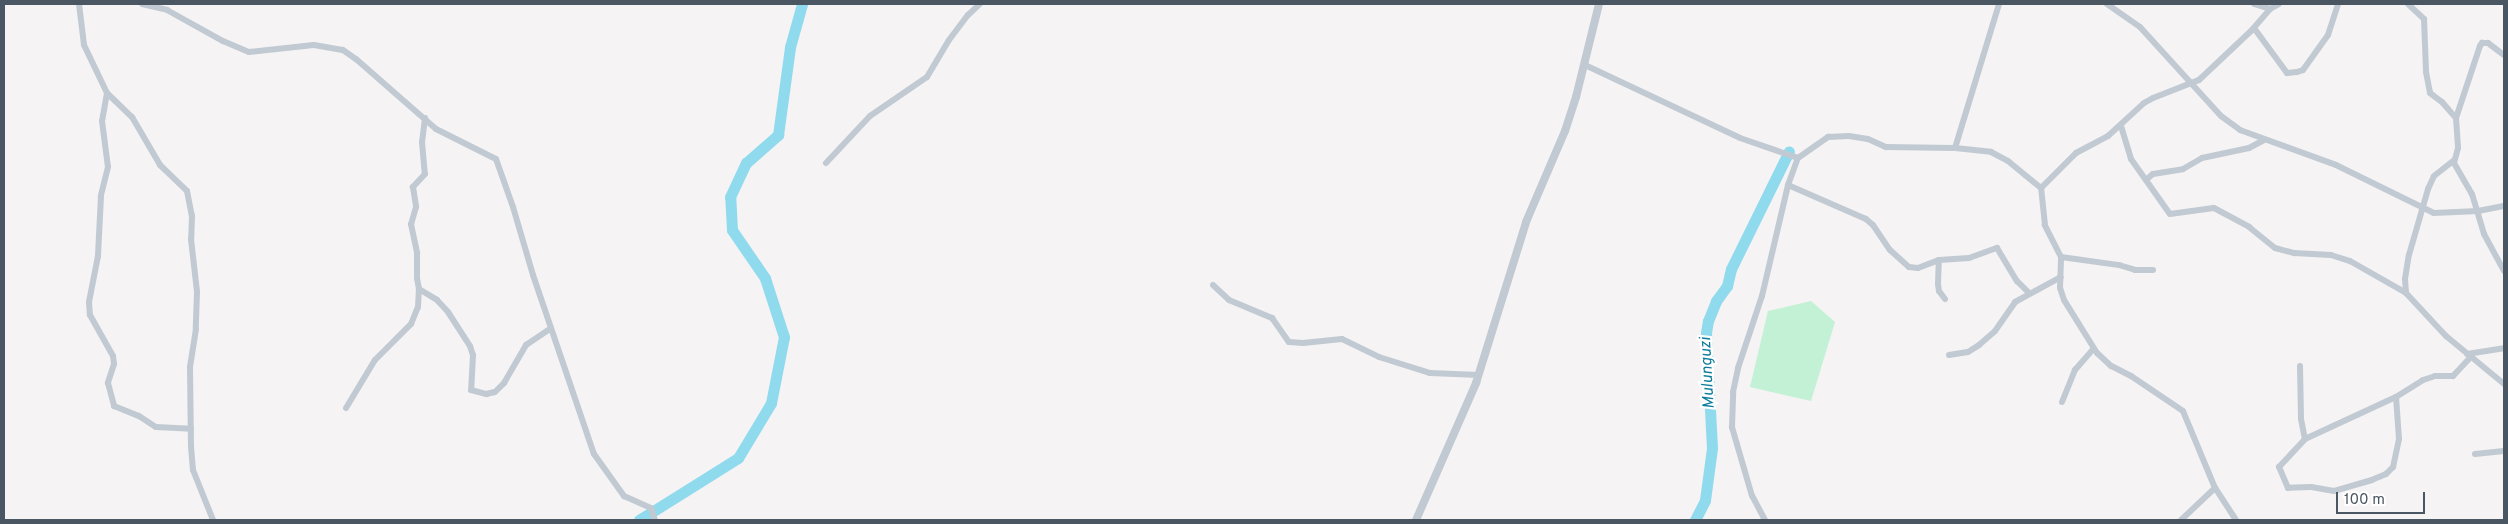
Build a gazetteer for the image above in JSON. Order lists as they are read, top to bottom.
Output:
{
  "water": ["Mulunguzi"],
  "scale_bar": "100 m"
}
